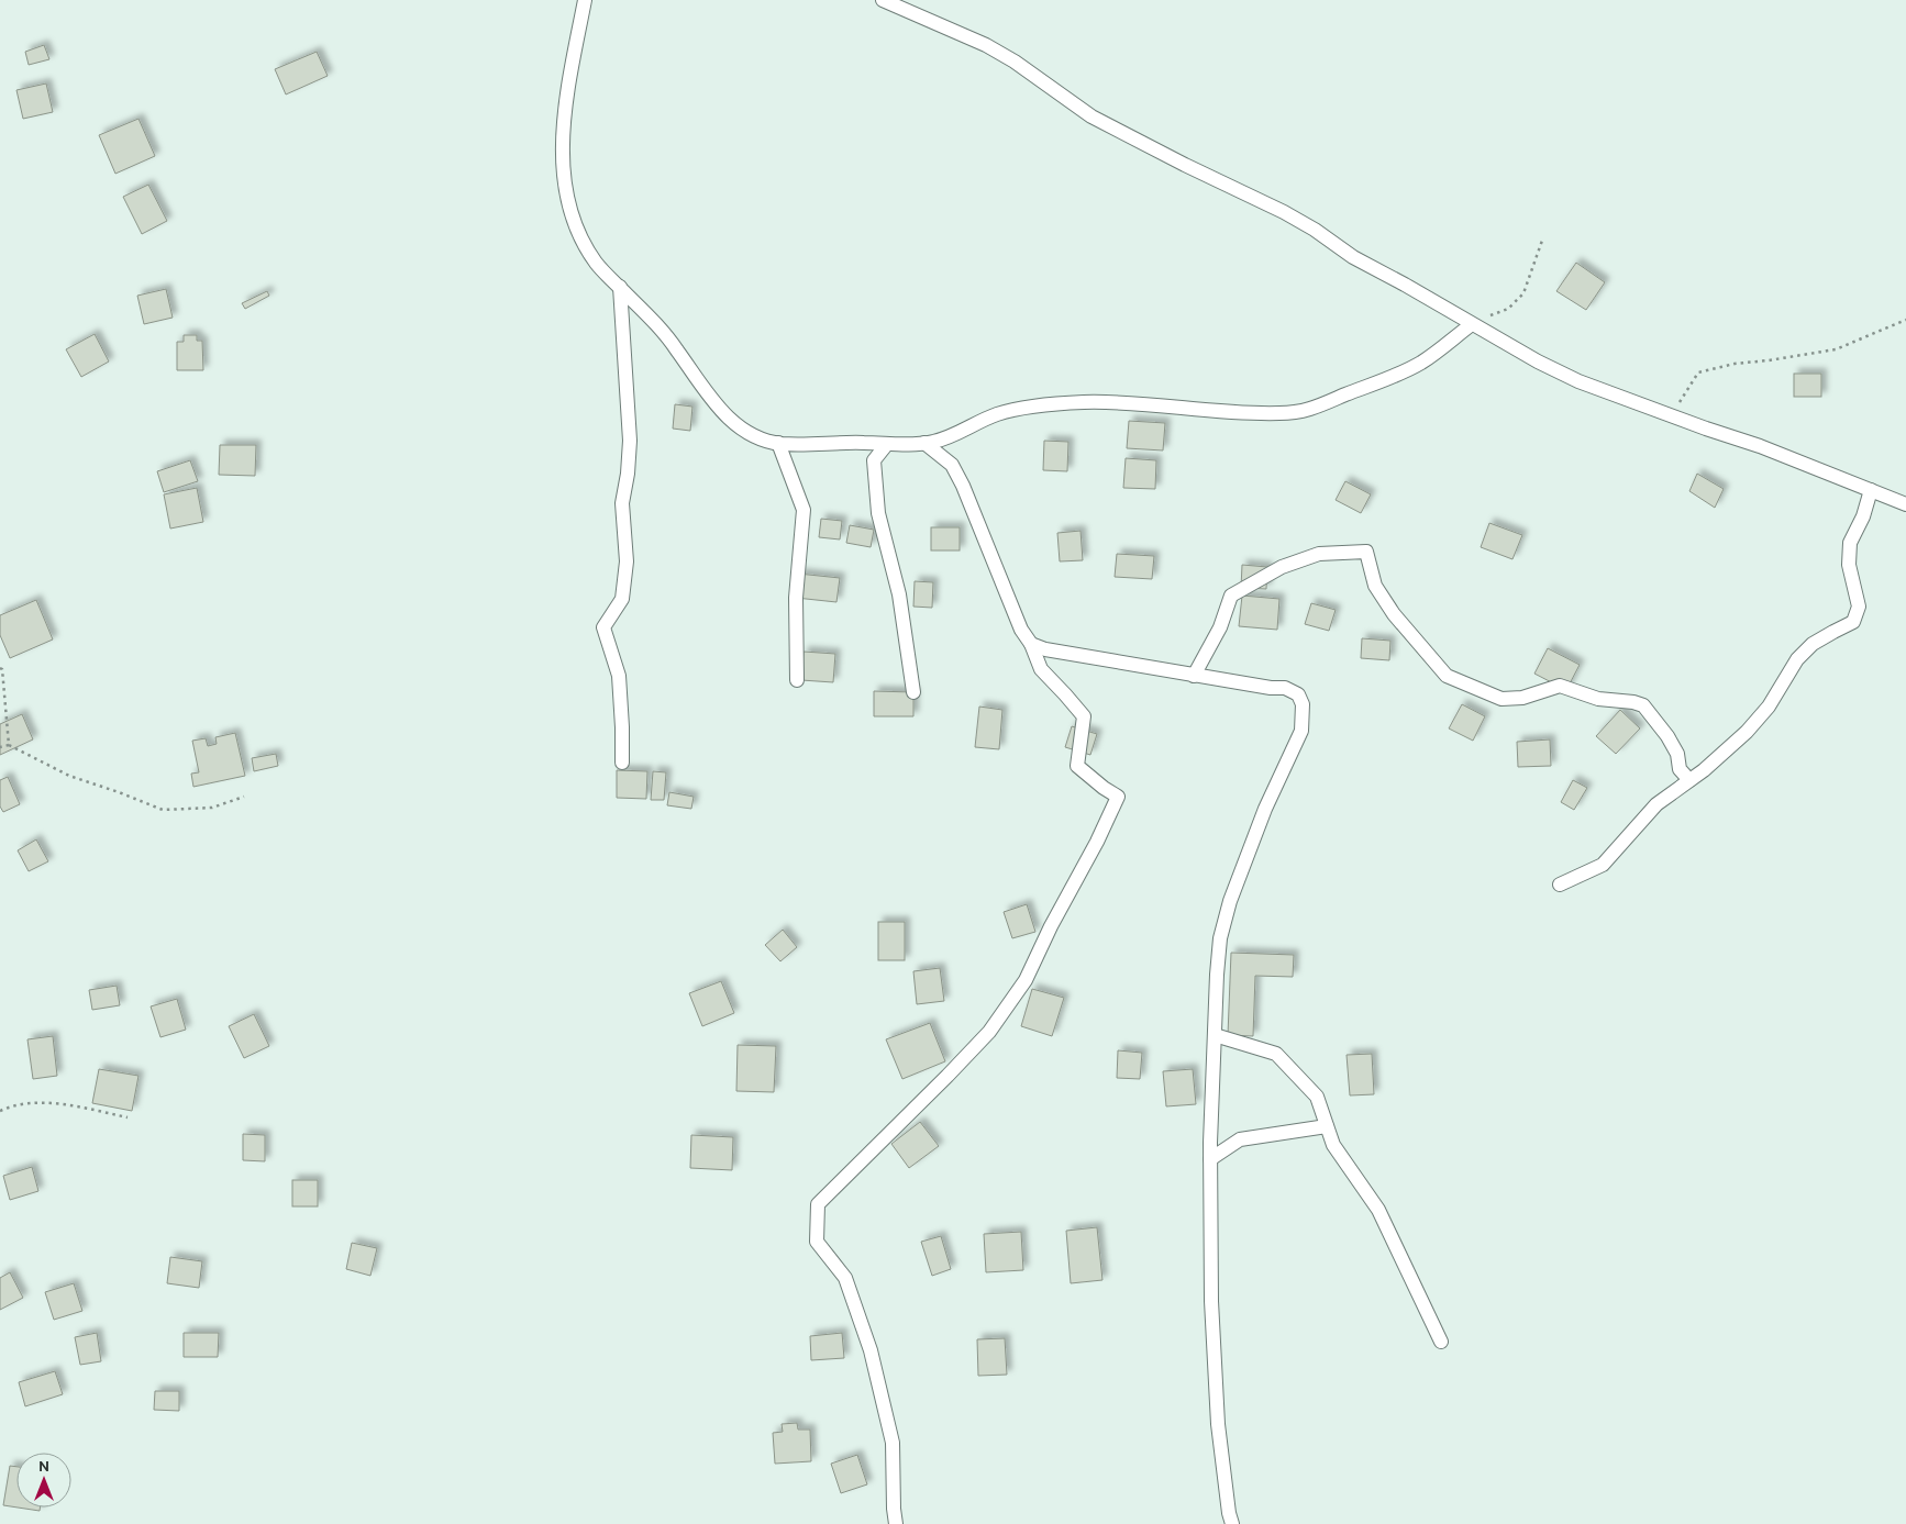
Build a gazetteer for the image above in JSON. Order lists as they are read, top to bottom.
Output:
{
  "north": "top"
}
